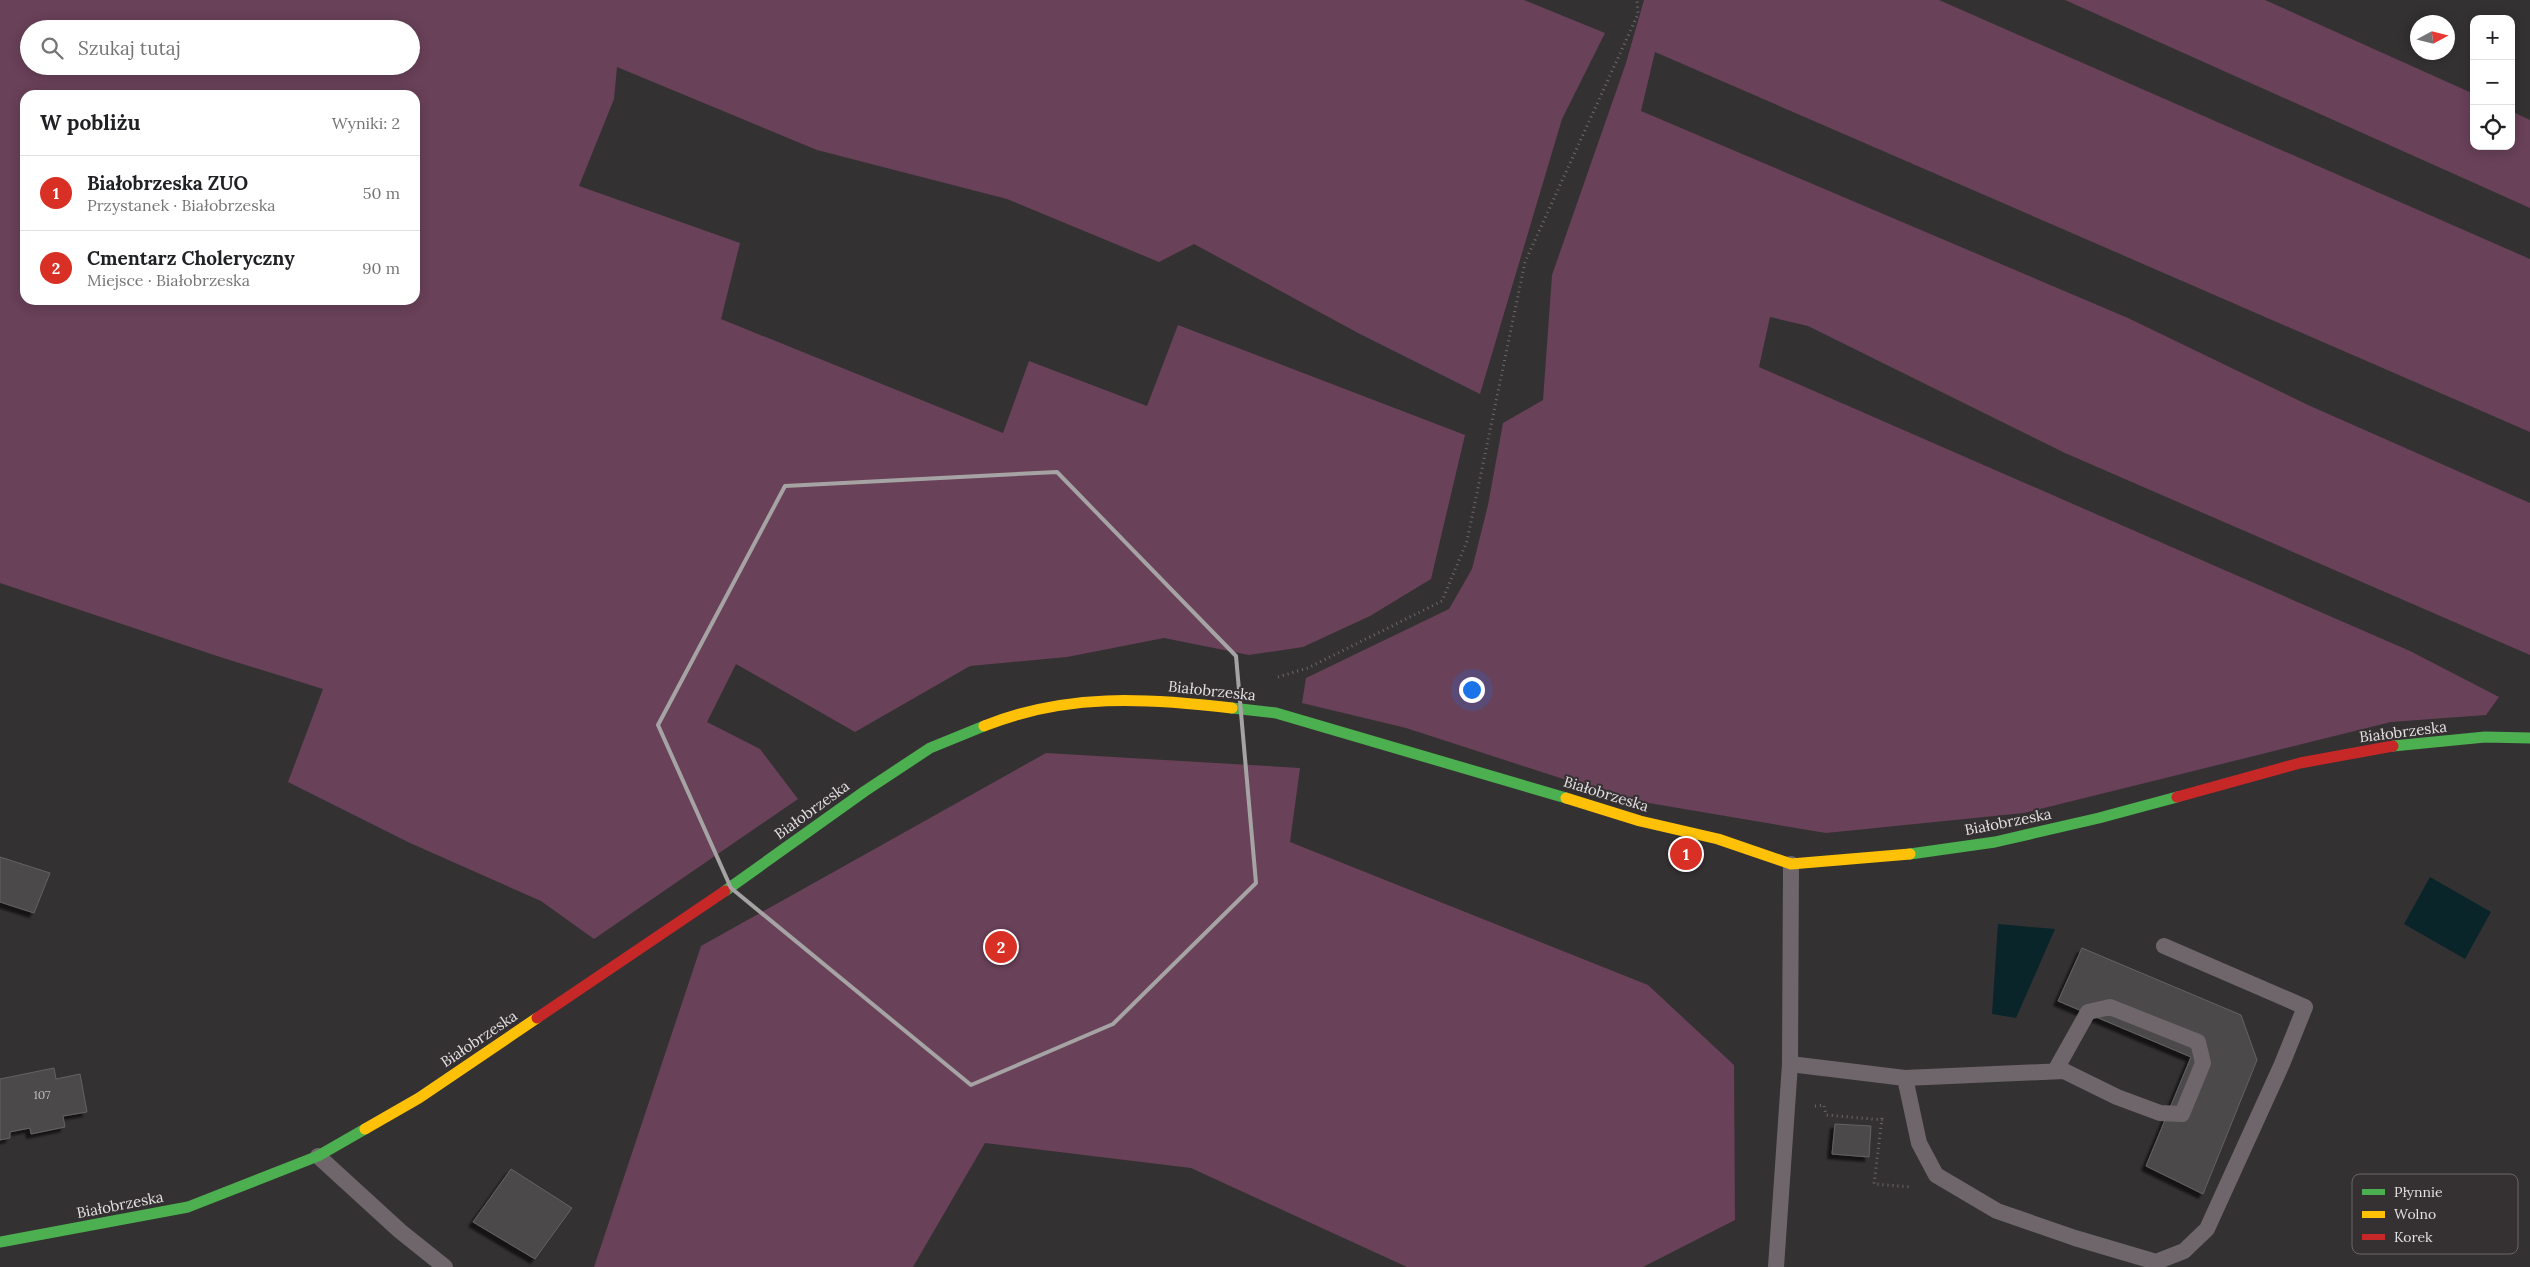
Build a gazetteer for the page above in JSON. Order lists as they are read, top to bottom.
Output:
{
  "streets": {
    "street": ["Białobrzeska"]
  },
  "house_numbers": ["107"],
  "legend": ["Płynnie", "Wolno", "Korek"],
  "north": "right",
  "page": {
    "map_buttons": ["+", "−"],
    "search": "Szukaj tutaj",
    "heading": ["W pobliżu", "Wyniki: 2"],
    "list": [
      {
        "mark": "1",
        "name": "Białobrzeska ZUO",
        "note": "Przystanek · Białobrzeska",
        "value": "50 m"
      },
      {
        "mark": "2",
        "name": "Cmentarz Choleryczny",
        "note": "Miejsce · Białobrzeska",
        "value": "90 m"
      }
    ],
    "pins": ["1", "2"]
  }
}
